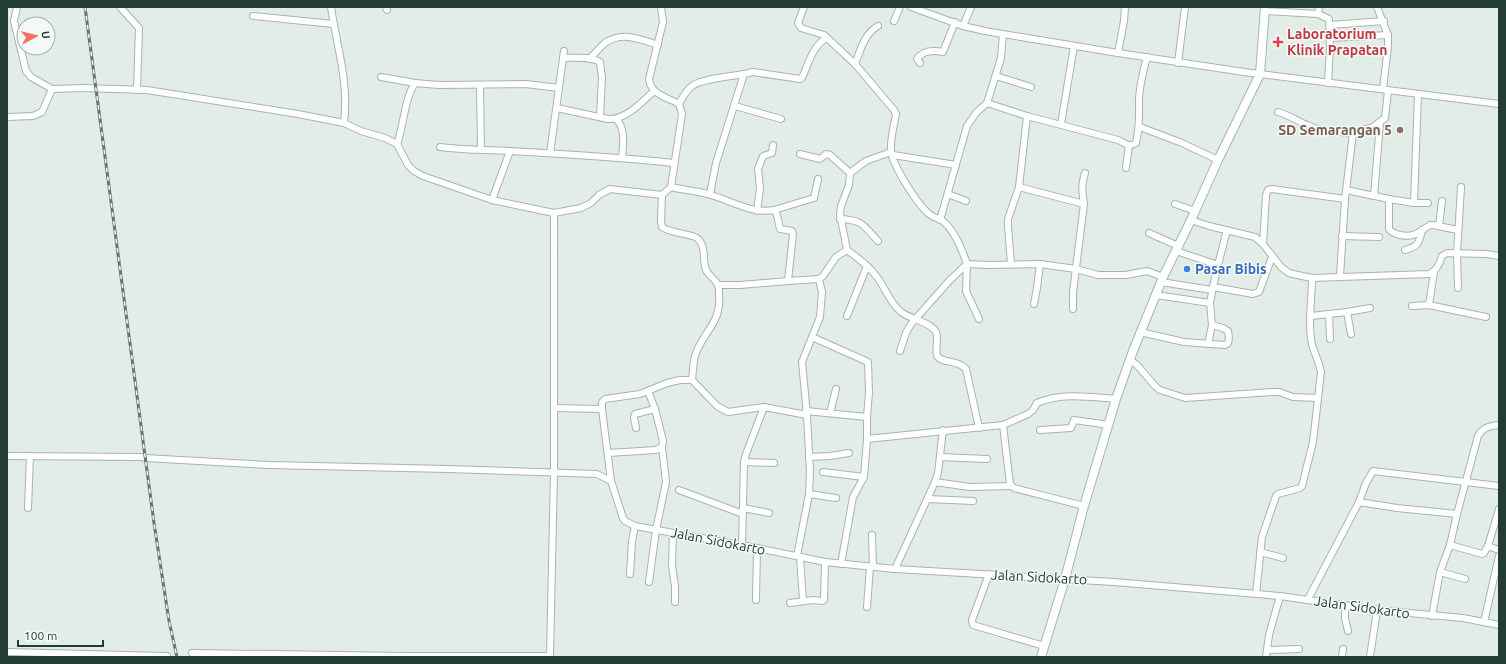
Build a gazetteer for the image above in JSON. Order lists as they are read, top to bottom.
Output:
{
  "streets": {
    "street": ["Jalan Sidokarto"]
  },
  "places": {
    "health": ["Laboratorium Klinik Prapatan"],
    "other": ["SD Semarangan 5", "Pasar Bibis"]
  },
  "scale_bar": "100 m",
  "north": "right"
}
